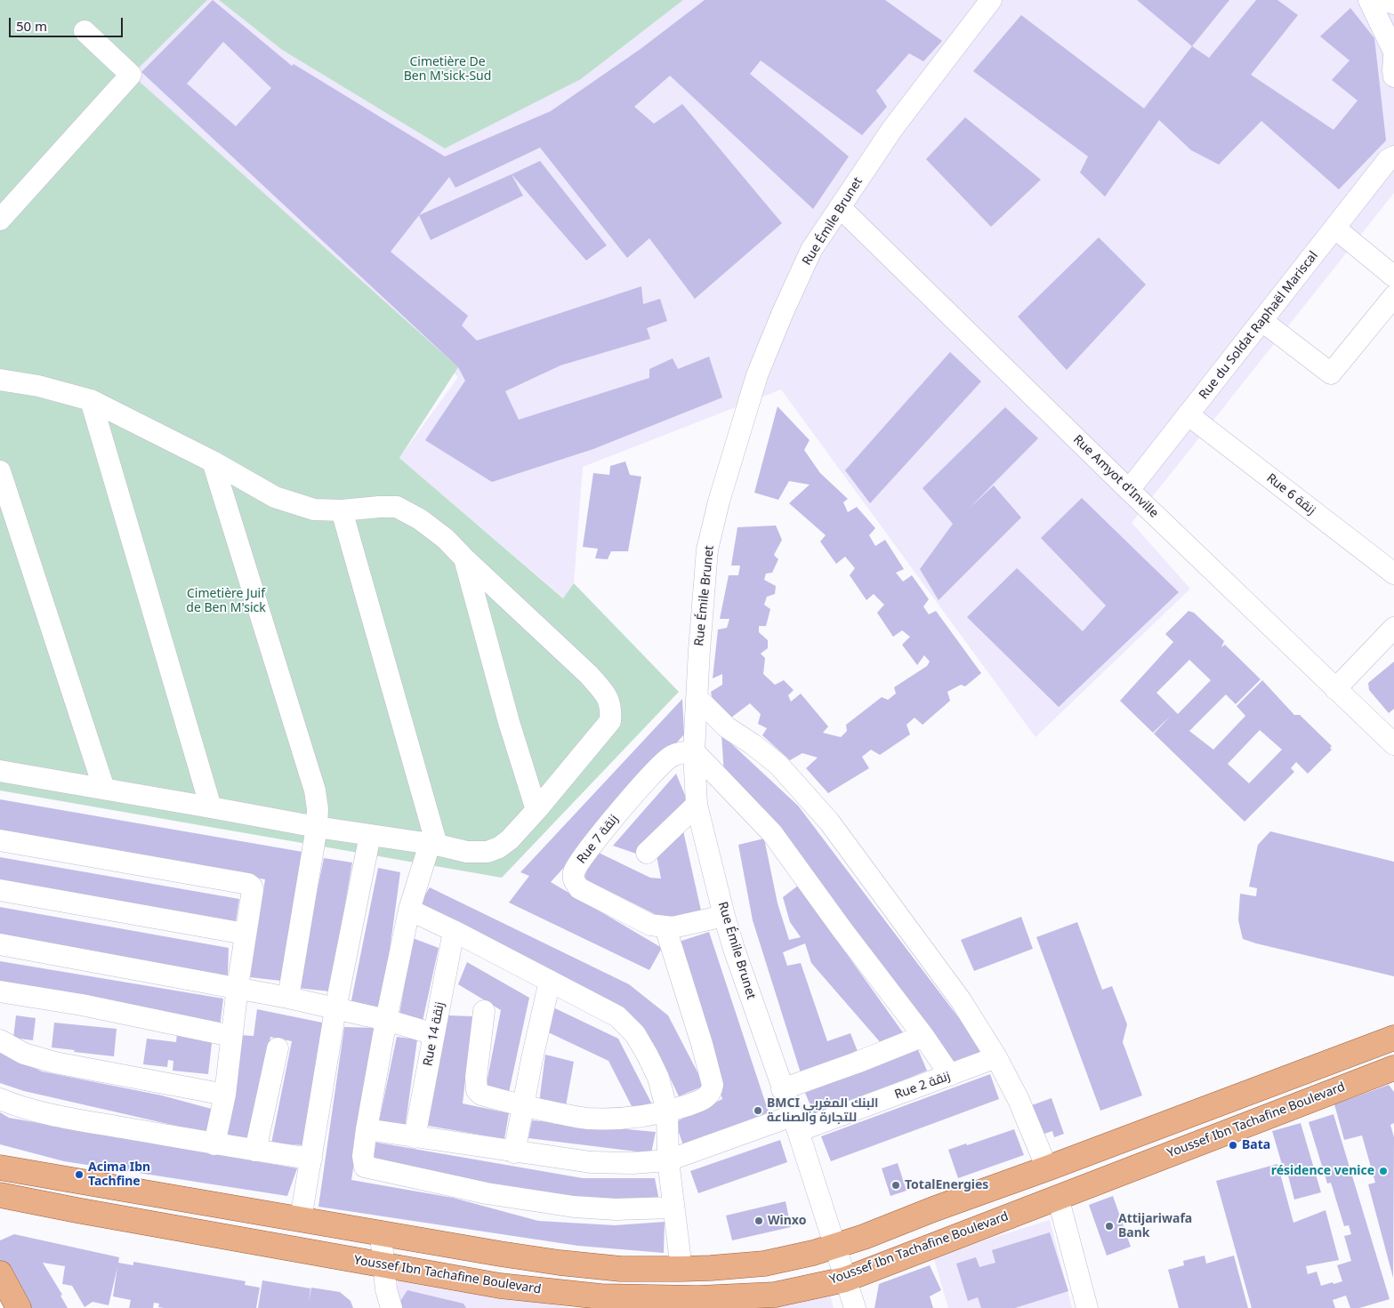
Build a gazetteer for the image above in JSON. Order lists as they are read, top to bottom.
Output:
{
  "streets": {
    "main road": ["Youssef Ibn Tachafine Boulevard"],
    "street": [
      "Rue Émile Brunet",
      "Rue du Soldat Raphaël Mariscal",
      "Rue Amyot d'Inville",
      "Rue 6 زنقة",
      "Rue 7 زنقة",
      "Rue 14 زنقة",
      "Rue 2 زنقة"
    ]
  },
  "crossings": [
    ["Rue Émile Brunet", "Rue Amyot d'Inville"],
    ["Rue Émile Brunet", "Rue 7 زنقة"],
    ["Rue Émile Brunet", "Rue 2 زنقة"],
    ["Rue Émile Brunet", "Youssef Ibn Tachafine Boulevard"],
    ["Rue du Soldat Raphaël Mariscal", "Rue Amyot d'Inville"],
    ["Rue du Soldat Raphaël Mariscal", "Rue 6 زنقة"],
    ["Rue 14 زنقة", "Rue 2 زنقة"]
  ],
  "parks": ["Cimetière De Ben M'sick-Sud", "Cimetière Juif de Ben M'sick"],
  "places": [
    "BMCI البنك المغربي للتجارة والصناعة",
    "Bata",
    "résidence venice",
    "Acima Ibn Tachfine",
    "TotalEnergies",
    "Winxo",
    "Attijariwafa Bank"
  ],
  "scale_bar": "50 m"
}
